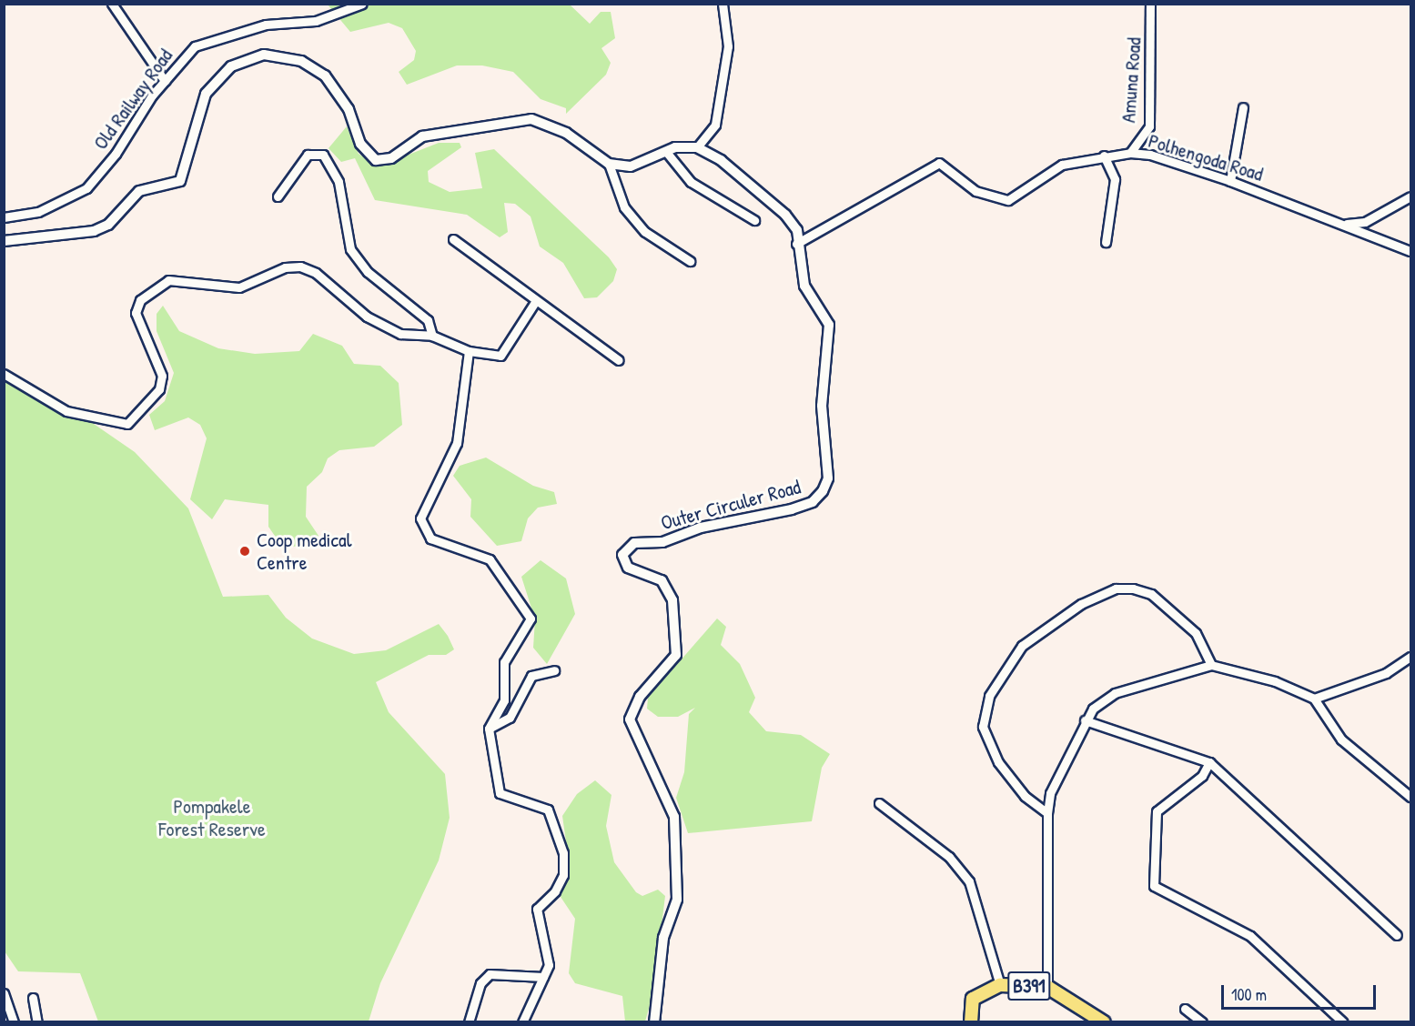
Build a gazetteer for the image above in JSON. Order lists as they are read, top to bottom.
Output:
{
  "streets": {
    "main road": ["B391"],
    "street": [
      "Amuna Road",
      "Old Railway Road",
      "Polhengoda Road",
      "Outer Circuler Road"
    ]
  },
  "crossings": [
    ["Amuna Road", "Polhengoda Road"],
    ["Polhengoda Road", "Outer Circuler Road"]
  ],
  "parks": ["Pompakele Forest Reserve"],
  "places": ["Coop medical Centre"],
  "scale_bar": "100 m"
}
